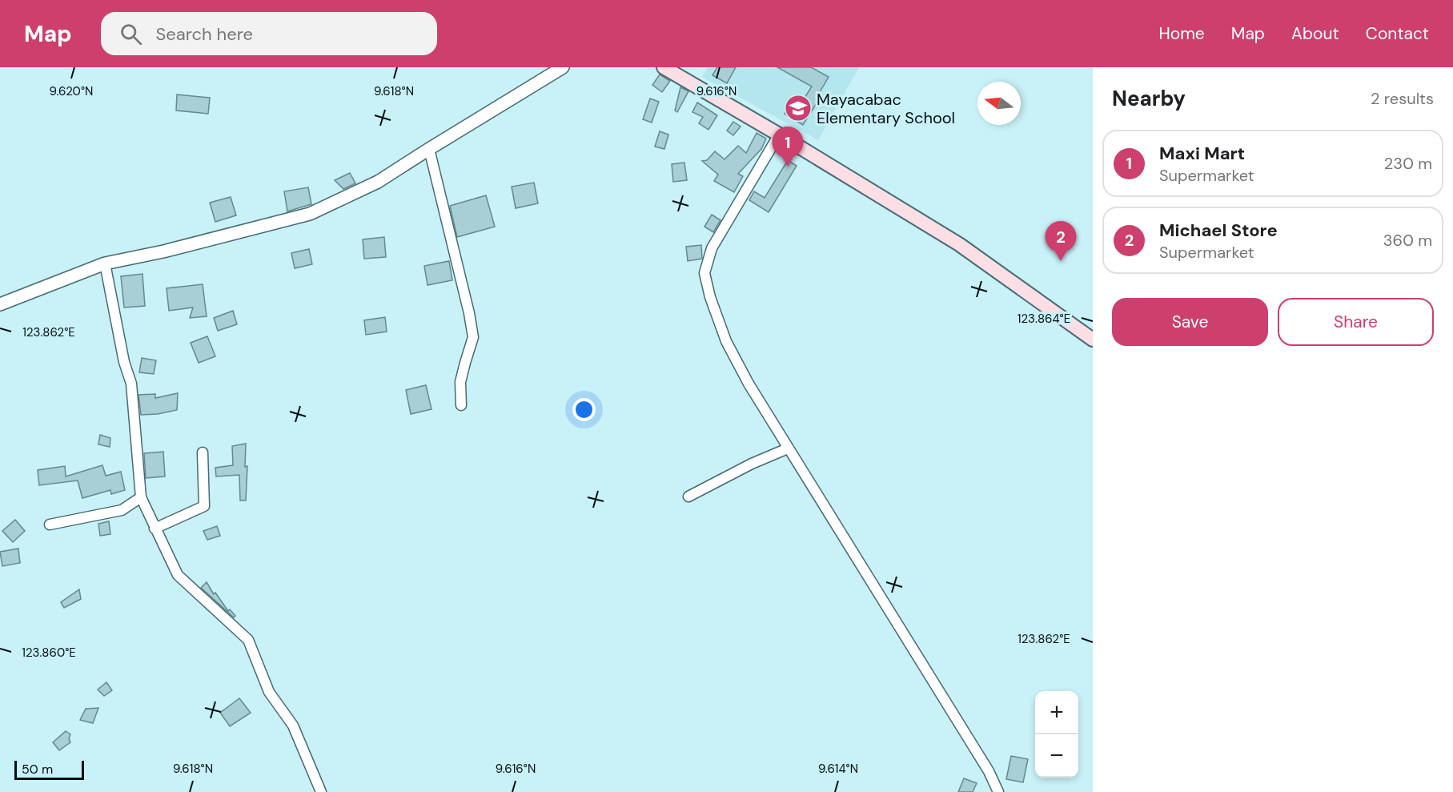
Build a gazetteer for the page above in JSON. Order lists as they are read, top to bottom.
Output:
{
  "places": {
    "school or university": ["Mayacabac Elementary School"]
  },
  "scale_bar": "50 m",
  "north": "left",
  "page": {
    "header": "Map",
    "search": "Search here",
    "nav": [
      "Home",
      "Map",
      "About",
      "Contact"
    ],
    "heading": ["Nearby", "2 results"],
    "pins": ["1", "2"],
    "list": [
      {
        "mark": "1",
        "name": "Maxi Mart",
        "note": "Supermarket",
        "value": "230 m"
      },
      {
        "mark": "2",
        "name": "Michael Store",
        "note": "Supermarket",
        "value": "360 m"
      }
    ],
    "buttons": ["Save", "Share"],
    "map_buttons": ["+", "−"],
    "scale": "50 m"
  },
  "coordinates": [
    "9.620°N",
    "9.618°N",
    "9.616°N",
    "123.864°E",
    "123.862°E",
    "123.860°E",
    "9.614°N"
  ]
}
